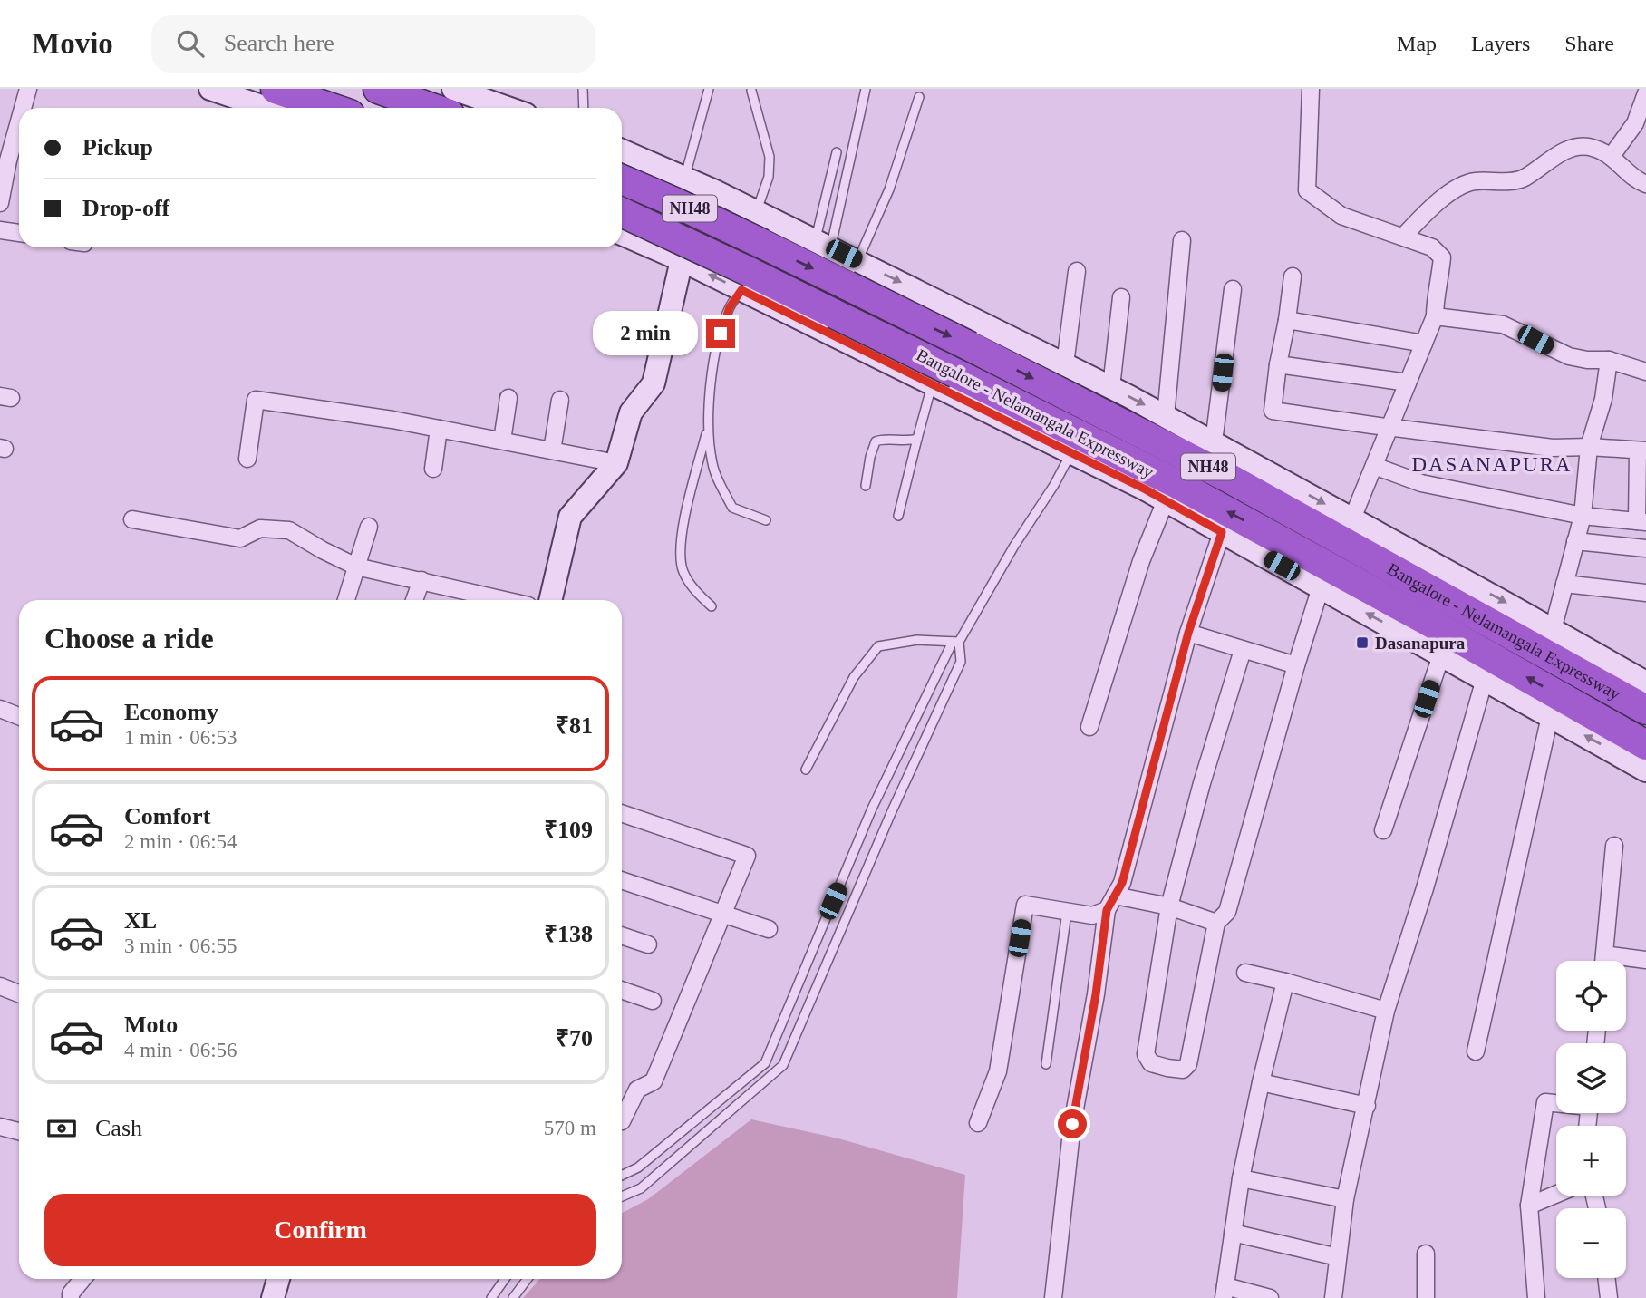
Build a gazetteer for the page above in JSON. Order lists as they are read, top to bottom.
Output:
{
  "streets": {
    "highway": ["NH48", "Bangalore - Nelamangala Expressway"]
  },
  "districts": ["DASANAPURA"],
  "places": {
    "transit": ["Dasanapura"]
  },
  "page": {
    "header": "Movio",
    "search": "Search here",
    "nav": ["Map", "Layers", "Share"],
    "banner": ["Pickup", "Drop-off"],
    "bubble": "2 min",
    "heading": "Choose a ride",
    "list": [
      {
        "name": "Economy",
        "note": "1 min · 06:53",
        "value": "₹81"
      },
      {
        "name": "Comfort",
        "note": "2 min · 06:54",
        "value": "₹109"
      },
      {
        "name": "XL",
        "note": "3 min · 06:55",
        "value": "₹138"
      },
      {
        "name": "Moto",
        "note": "4 min · 06:56",
        "value": "₹70"
      }
    ],
    "map_buttons": ["+", "−"],
    "pay": ["Cash", "570 m"],
    "buttons": "Confirm"
  }
}
